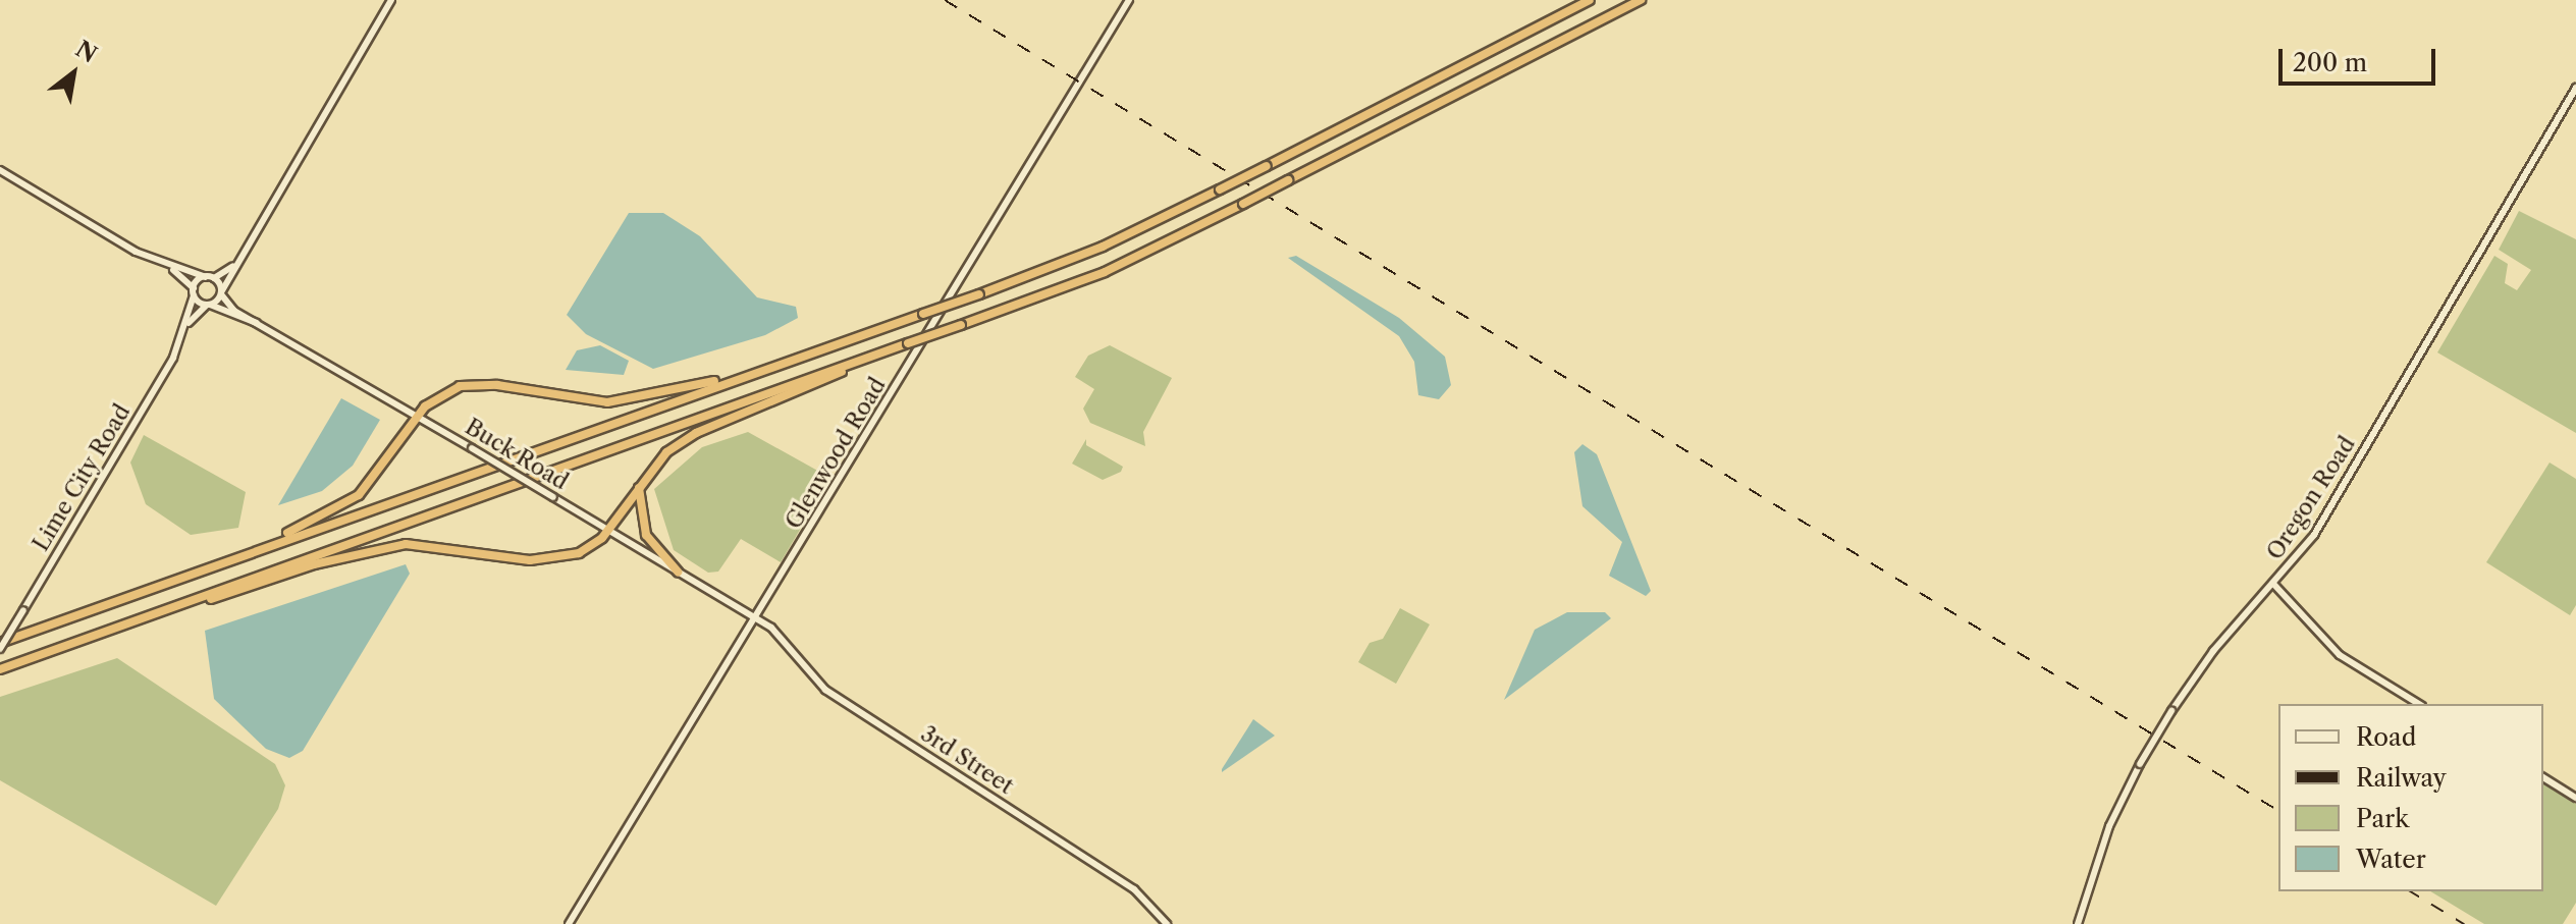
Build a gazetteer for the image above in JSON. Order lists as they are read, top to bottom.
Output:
{
  "streets": {
    "street": [
      "Glenwood Road",
      "Buck Road",
      "Lime City Road",
      "Oregon Road",
      "3rd Street"
    ]
  },
  "crossings": [
    ["Glenwood Road", "Buck Road"],
    ["Glenwood Road", "3rd Street"],
    ["Buck Road", "Lime City Road"],
    ["Buck Road", "3rd Street"]
  ],
  "legend": [
    "Road",
    "Railway",
    "Park",
    "Water"
  ],
  "scale_bar": "200 m",
  "north": "top right"
}
